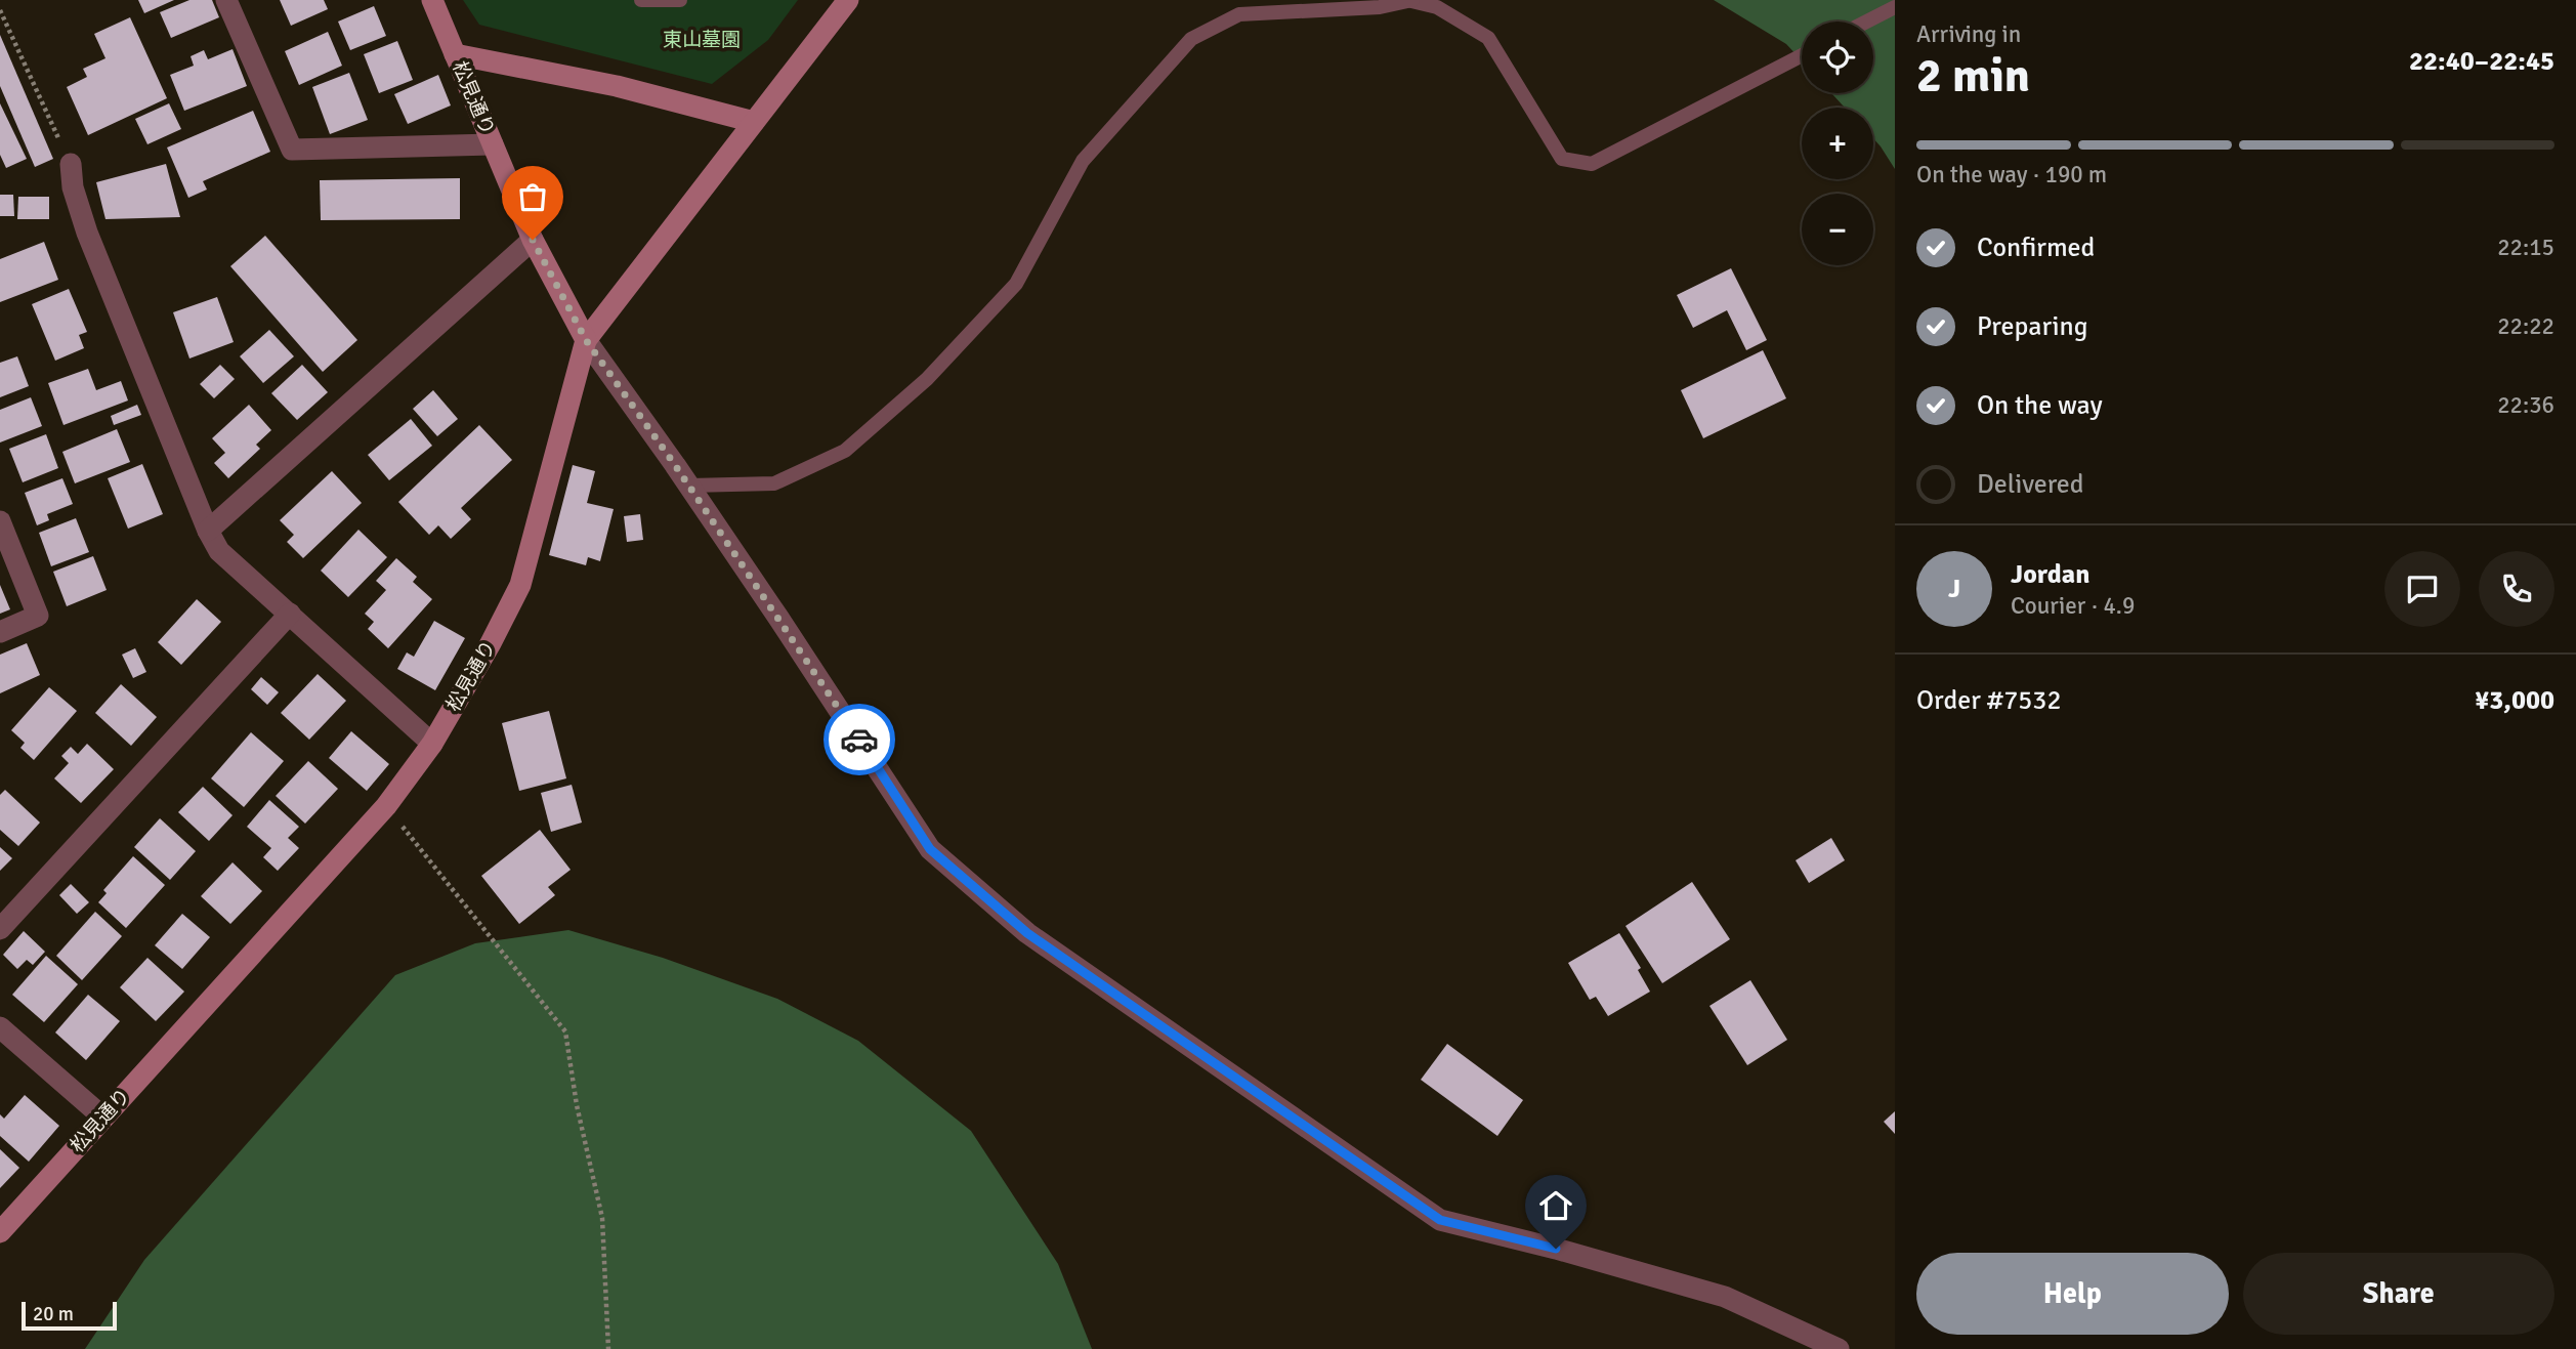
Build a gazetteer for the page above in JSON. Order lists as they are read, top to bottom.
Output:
{
  "streets": {
    "street": ["松見通り"]
  },
  "parks": ["東山墓園"],
  "scale_bar": "20 m",
  "page": {
    "heading": ["2 min", "Arriving in", "22:40–22:45"],
    "panel": [
      "Jordan",
      "Courier · 4.9",
      "Order #7532",
      "¥3,000"
    ],
    "map_buttons": ["+", "−"],
    "bar": "On the way · 190 m",
    "list": [
      ["Confirmed", "22:15"],
      ["Preparing", "22:22"],
      ["On the way", "22:36"],
      "Delivered"
    ],
    "round": "J",
    "buttons": ["Help", "Share"],
    "scale": "20 m"
  }
}
